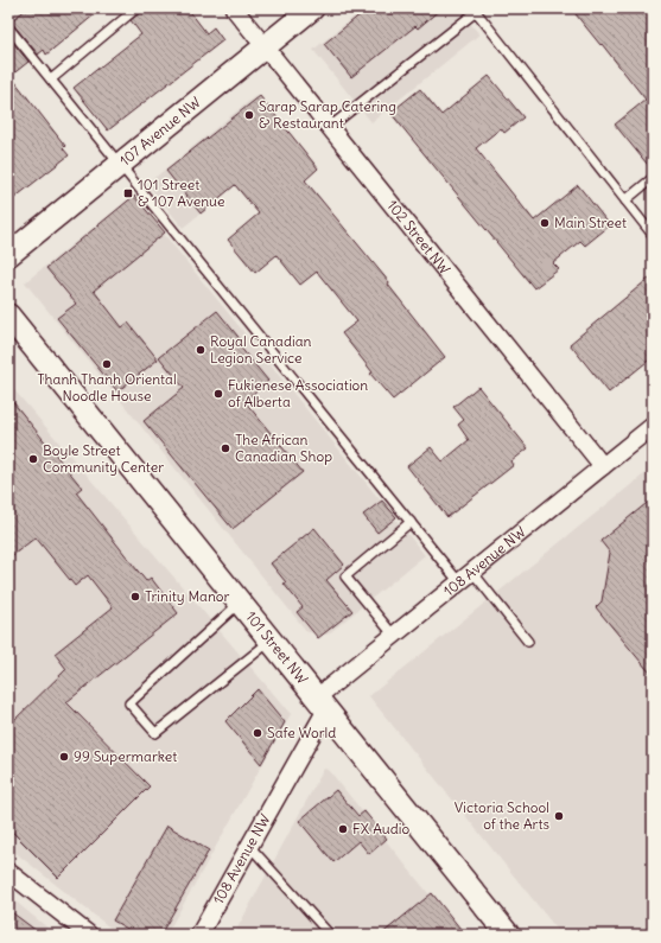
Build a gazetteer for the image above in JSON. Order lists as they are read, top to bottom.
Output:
{
  "streets": {
    "main road": ["107 Avenue NW", "101 Street NW"],
    "street": ["102 Street NW", "108 Avenue NW"]
  },
  "crossings": [
    ["107 Avenue NW", "102 Street NW"],
    ["102 Street NW", "108 Avenue NW"],
    ["108 Avenue NW", "101 Street NW"]
  ],
  "places": {
    "other": [
      "Sarap Sarap Catering & Restaurant",
      "Main Street",
      "Royal Canadian Legion Service",
      "Thanh Thanh Oriental Noodle House",
      "Fukienese Association of Alberta",
      "The African Canadian Shop",
      "Boyle Street Community Center",
      "Trinity Manor",
      "Safe World",
      "99 Supermarket",
      "Victoria School of the Arts",
      "FX Audio"
    ],
    "transit": ["101 Street & 107 Avenue"]
  }
}
